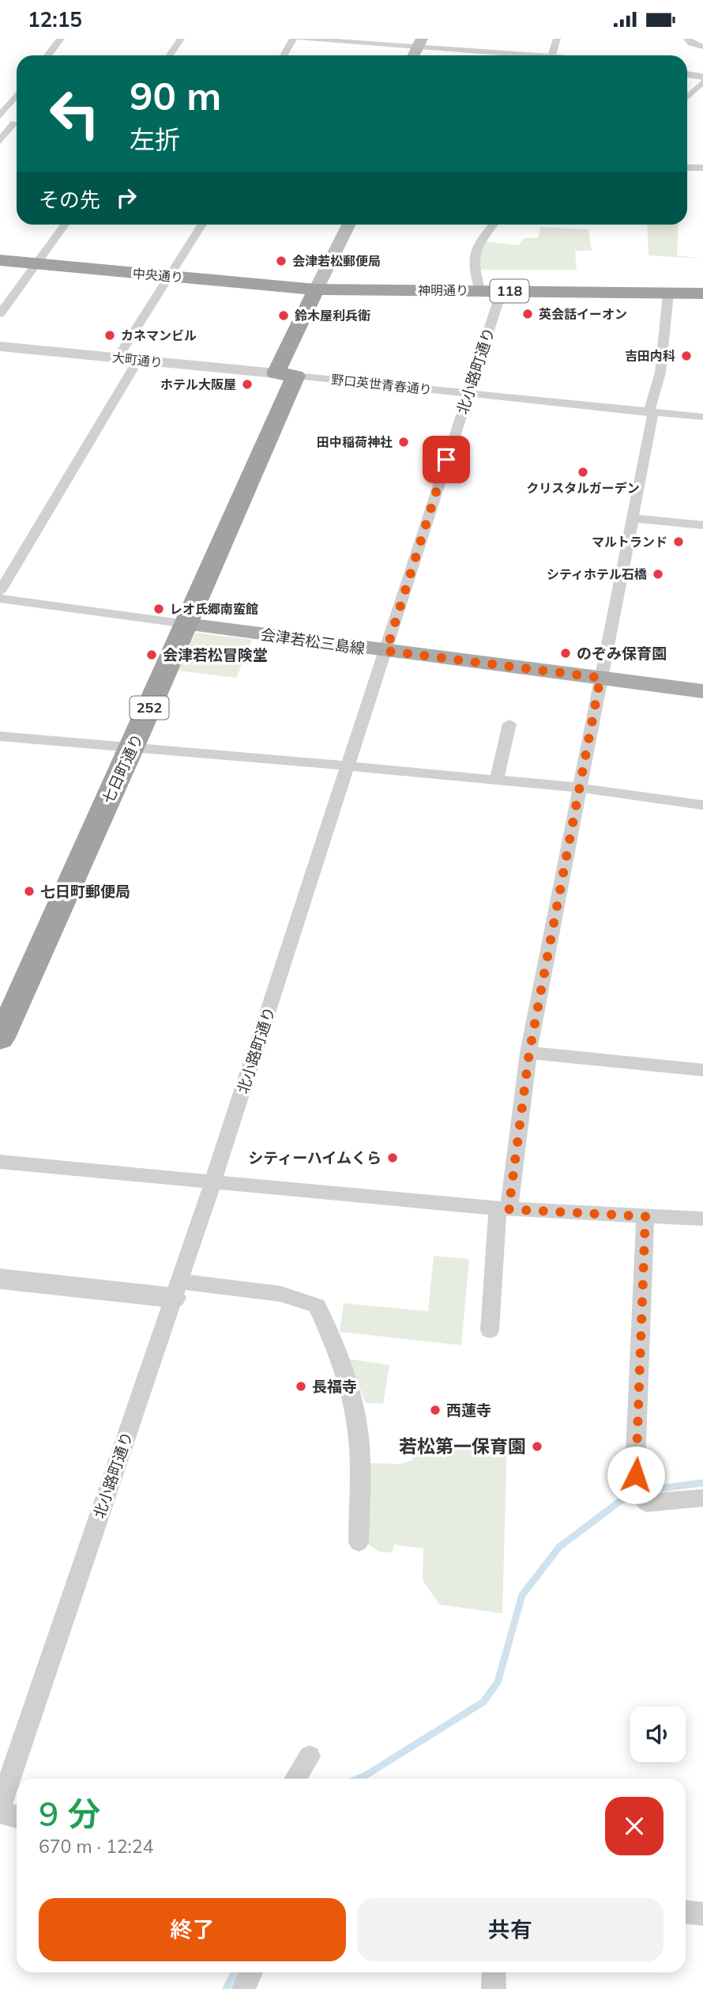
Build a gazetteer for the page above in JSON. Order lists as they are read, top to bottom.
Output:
{
  "streets": {
    "highway": [
      "中央通り",
      "神明通り",
      "118",
      "252",
      "七日町通り"
    ],
    "main road": ["会津若松三島線"],
    "street": ["大町通り", "北小路町通り", "野口英世青春通り"]
  },
  "crossings": [
    ["中央通り", "神明通り"],
    ["中央通り", "252"],
    ["神明通り", "北小路町通り"],
    ["神明通り", "252"],
    ["大町通り", "野口英世青春通り"],
    ["大町通り", "252"],
    ["大町通り", "七日町通り"],
    ["北小路町通り", "野口英世青春通り"],
    ["北小路町通り", "会津若松三島線"],
    ["野口英世青春通り", "252"],
    ["野口英世青春通り", "七日町通り"],
    ["会津若松三島線", "七日町通り"],
    ["252", "七日町通り"]
  ],
  "places": [
    "会津若松郵便局",
    "英会話イーオン",
    "鈴木屋利兵衛",
    "カネマンビル",
    "吉田内科",
    "ホテル大阪屋",
    "田中稲荷神社",
    "クリスタルガーデン",
    "マルトランド",
    "シティホテル石橋",
    "レオ氏郷南蛮館",
    "のぞみ保育園",
    "会津若松冒険堂",
    "七日町郵便局",
    "シティーハイムくら",
    "長福寺",
    "西蓮寺",
    "若松第一保育園"
  ],
  "page": {
    "status": "12:15",
    "turn": ["90 m", "左折"],
    "then": "その先",
    "heading": ["9 分", "670 m · 12:24"],
    "buttons": ["終了", "共有"]
  }
}
